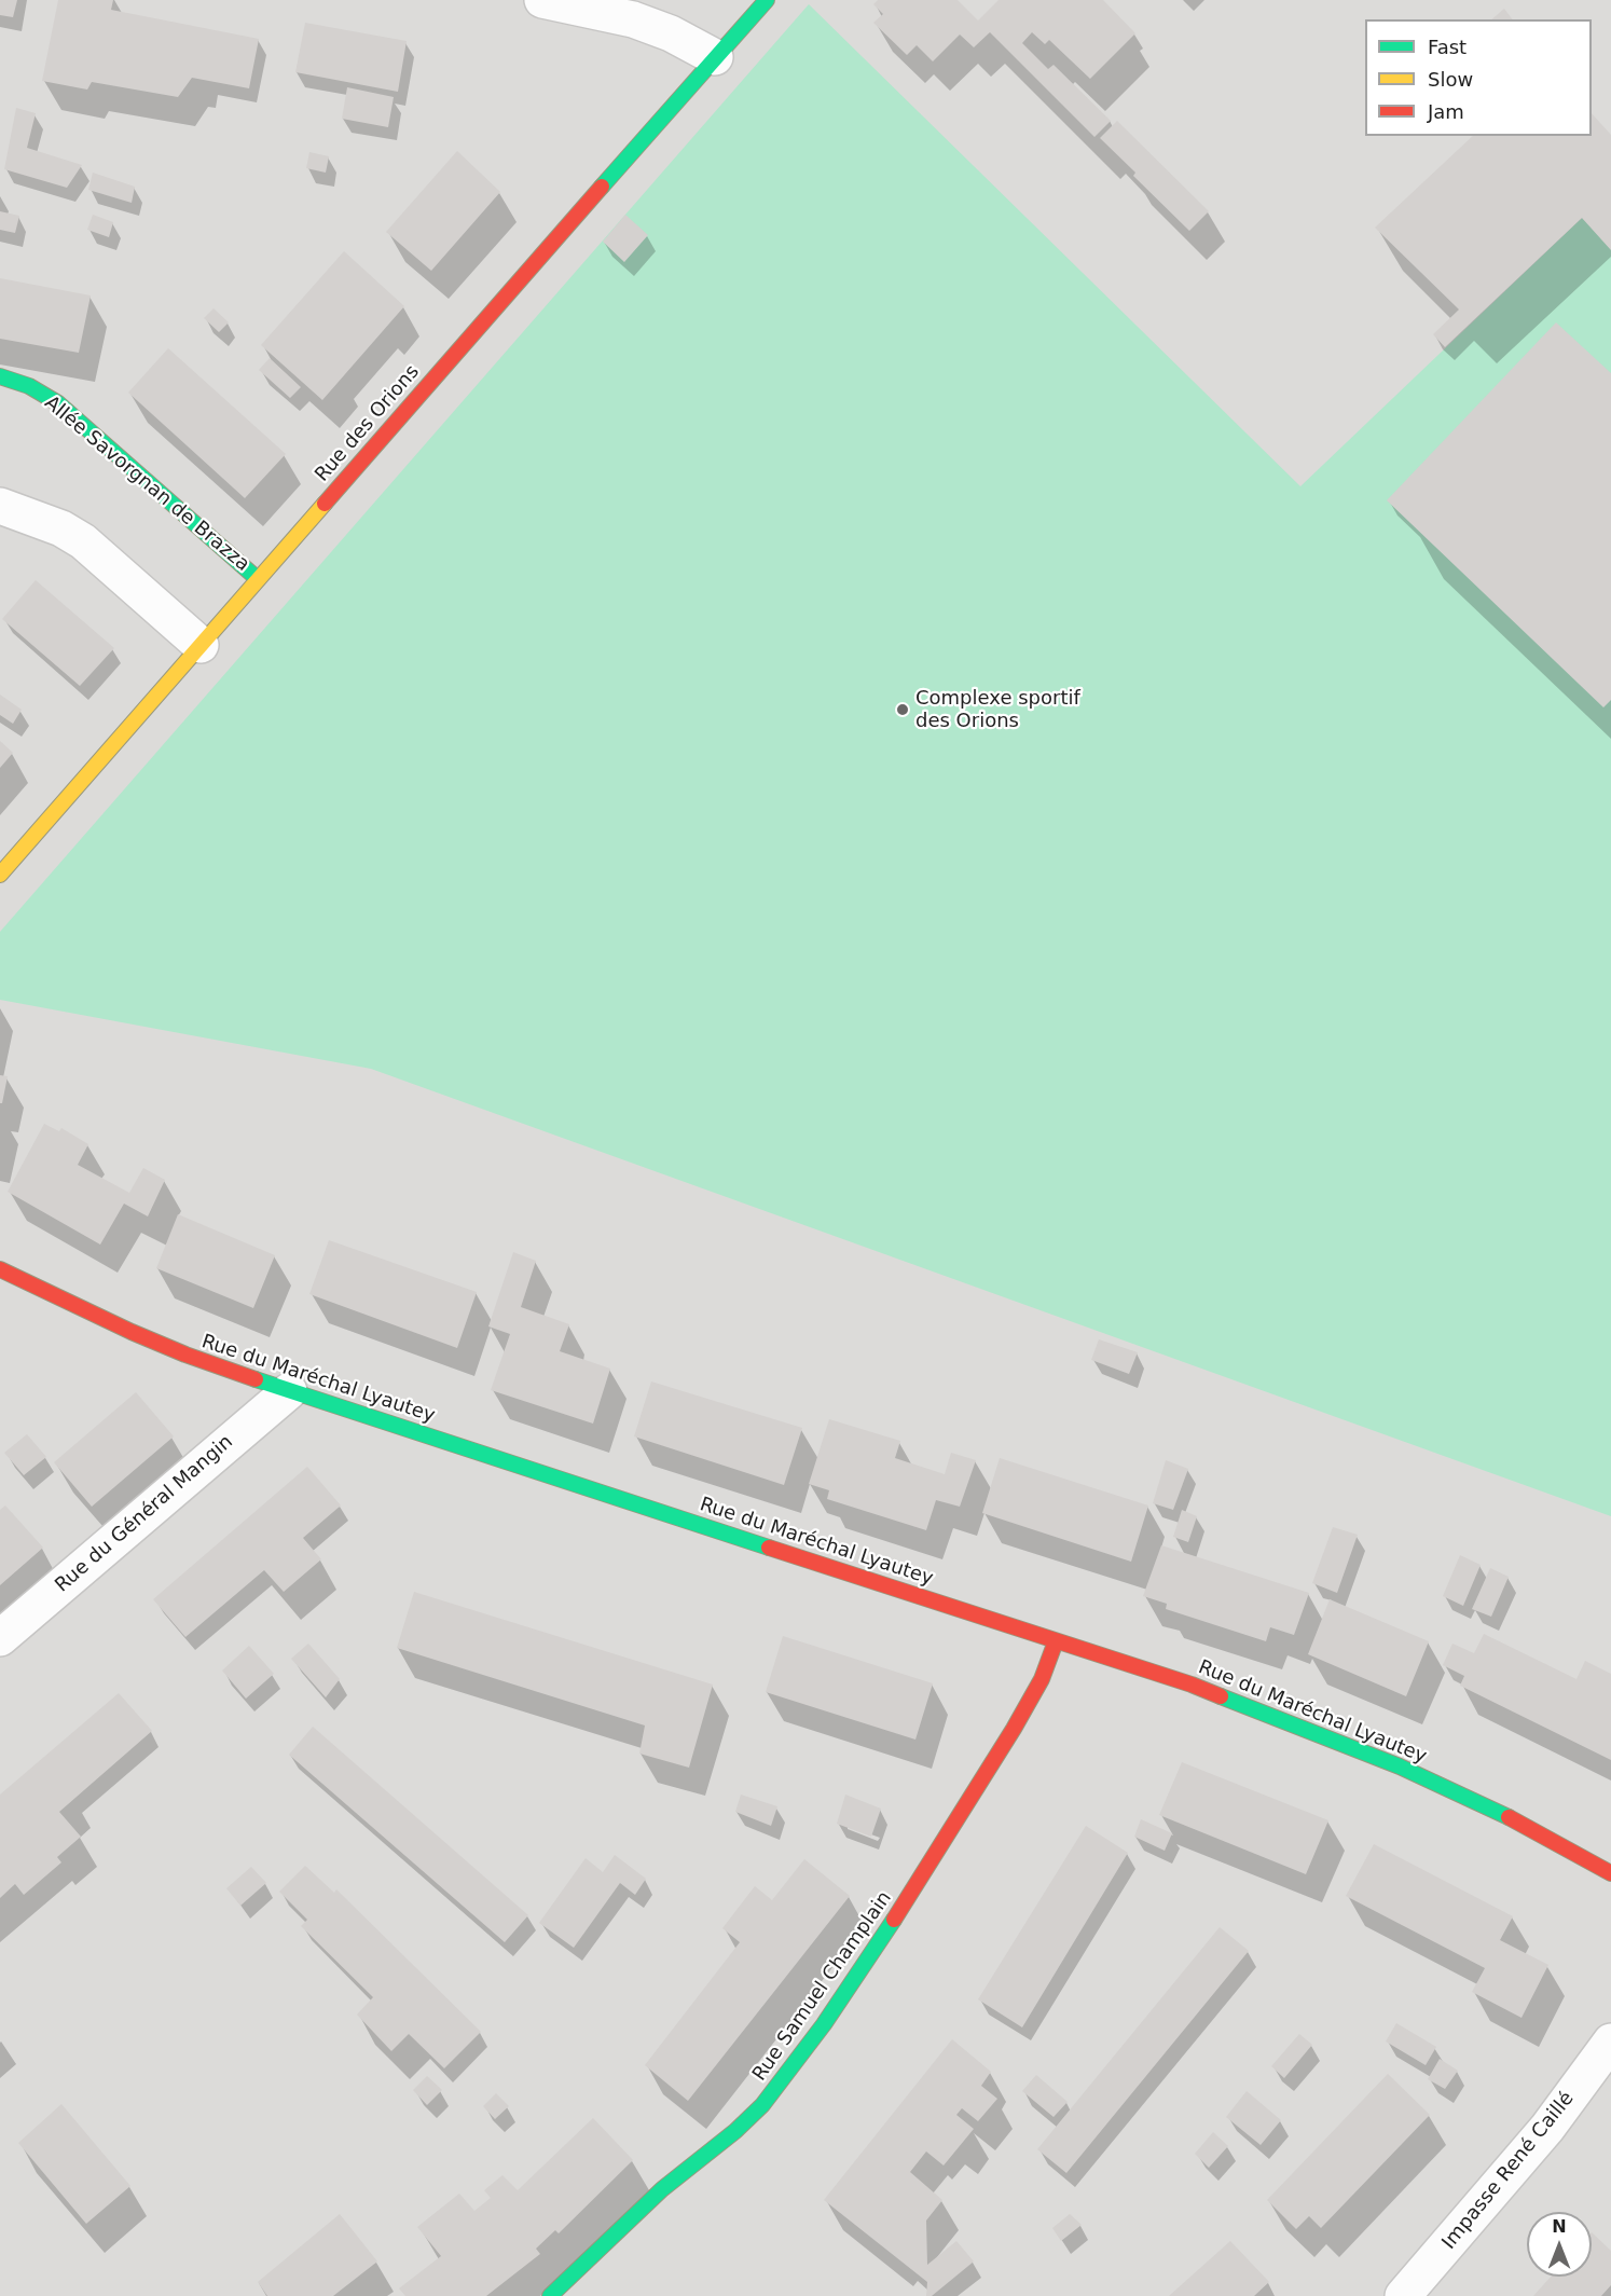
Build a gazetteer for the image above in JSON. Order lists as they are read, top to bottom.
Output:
{
  "streets": {
    "street": [
      "Rue des Orions",
      "Allée Savorgnan de Brazza",
      "Rue du Maréchal Lyautey",
      "Rue du Général Mangin",
      "Rue Samuel Champlain",
      "Impasse René Caillé"
    ]
  },
  "crossings": [
    ["Rue des Orions", "Allée Savorgnan de Brazza"],
    ["Rue du Maréchal Lyautey", "Rue du Général Mangin"],
    ["Rue du Maréchal Lyautey", "Rue Samuel Champlain"]
  ],
  "places": ["Complexe sportif des Orions"],
  "legend": ["Fast", "Slow", "Jam"],
  "north": "top"
}
